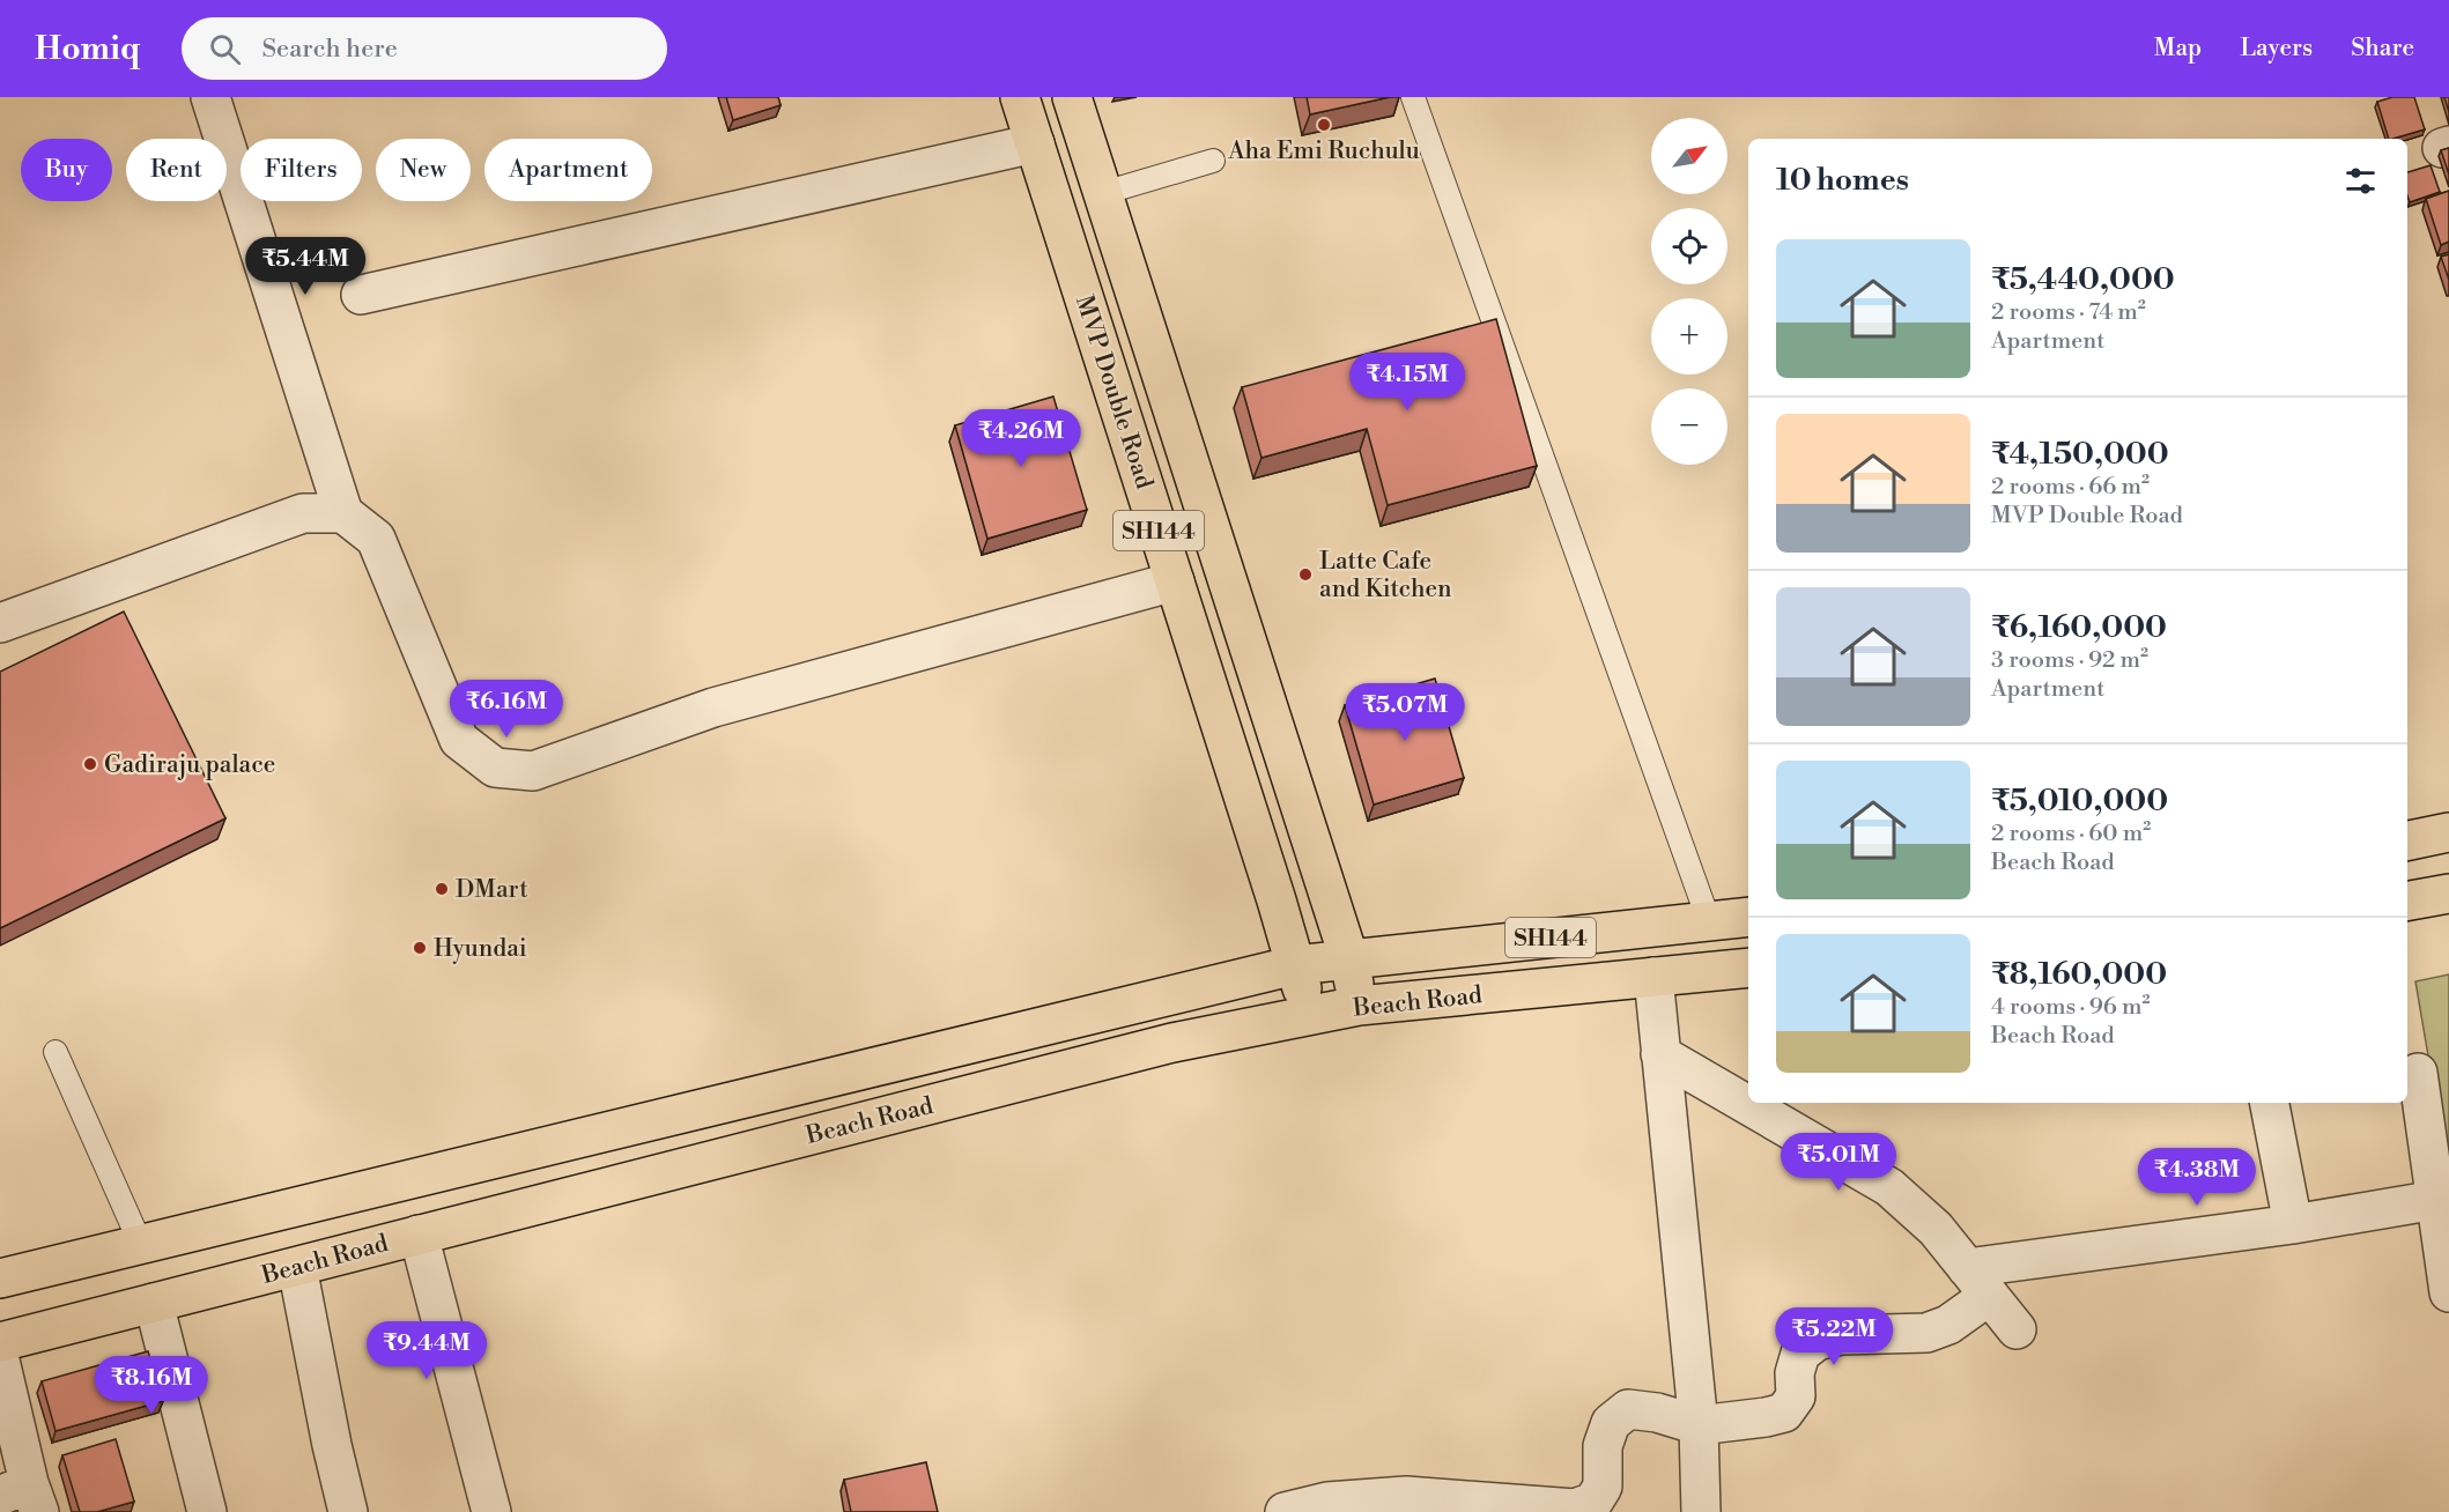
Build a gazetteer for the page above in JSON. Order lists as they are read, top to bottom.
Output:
{
  "streets": {
    "main road": ["MVP Double Road", "SH144", "Beach Road"]
  },
  "crossings": [
    ["MVP Double Road", "SH144"],
    ["MVP Double Road", "Beach Road"],
    ["SH144", "Beach Road"]
  ],
  "places": [
    "Aha Emi Ruchulu",
    "Latte Cafe and Kitchen",
    "Gadiraju palace",
    "DMart",
    "Hyundai"
  ],
  "north": "top right",
  "page": {
    "header": "Homiq",
    "search": "Search here",
    "nav": ["Map", "Layers", "Share"],
    "map_buttons": ["+", "−"],
    "chip": [
      "Buy",
      "Rent",
      "Filters",
      "New",
      "Apartment"
    ],
    "heading": "10 homes",
    "list": [
      {
        "name": "₹5,440,000",
        "note": "2 rooms · 74 m² · Apartment"
      },
      {
        "name": "₹4,150,000",
        "note": "2 rooms · 66 m² · MVP Double Road"
      },
      {
        "name": "₹6,160,000",
        "note": "3 rooms · 92 m² · Apartment"
      },
      {
        "name": "₹5,010,000",
        "note": "2 rooms · 60 m² · Beach Road"
      },
      {
        "name": "₹8,160,000",
        "note": "4 rooms · 96 m² · Beach Road"
      }
    ],
    "price": [
      "₹5.44M",
      "₹4.15M",
      "₹4.26M",
      "₹6.16M",
      "₹5.07M",
      "₹5.01M",
      "₹4.38M",
      "₹5.22M",
      "₹9.44M",
      "₹8.16M"
    ]
  }
}
